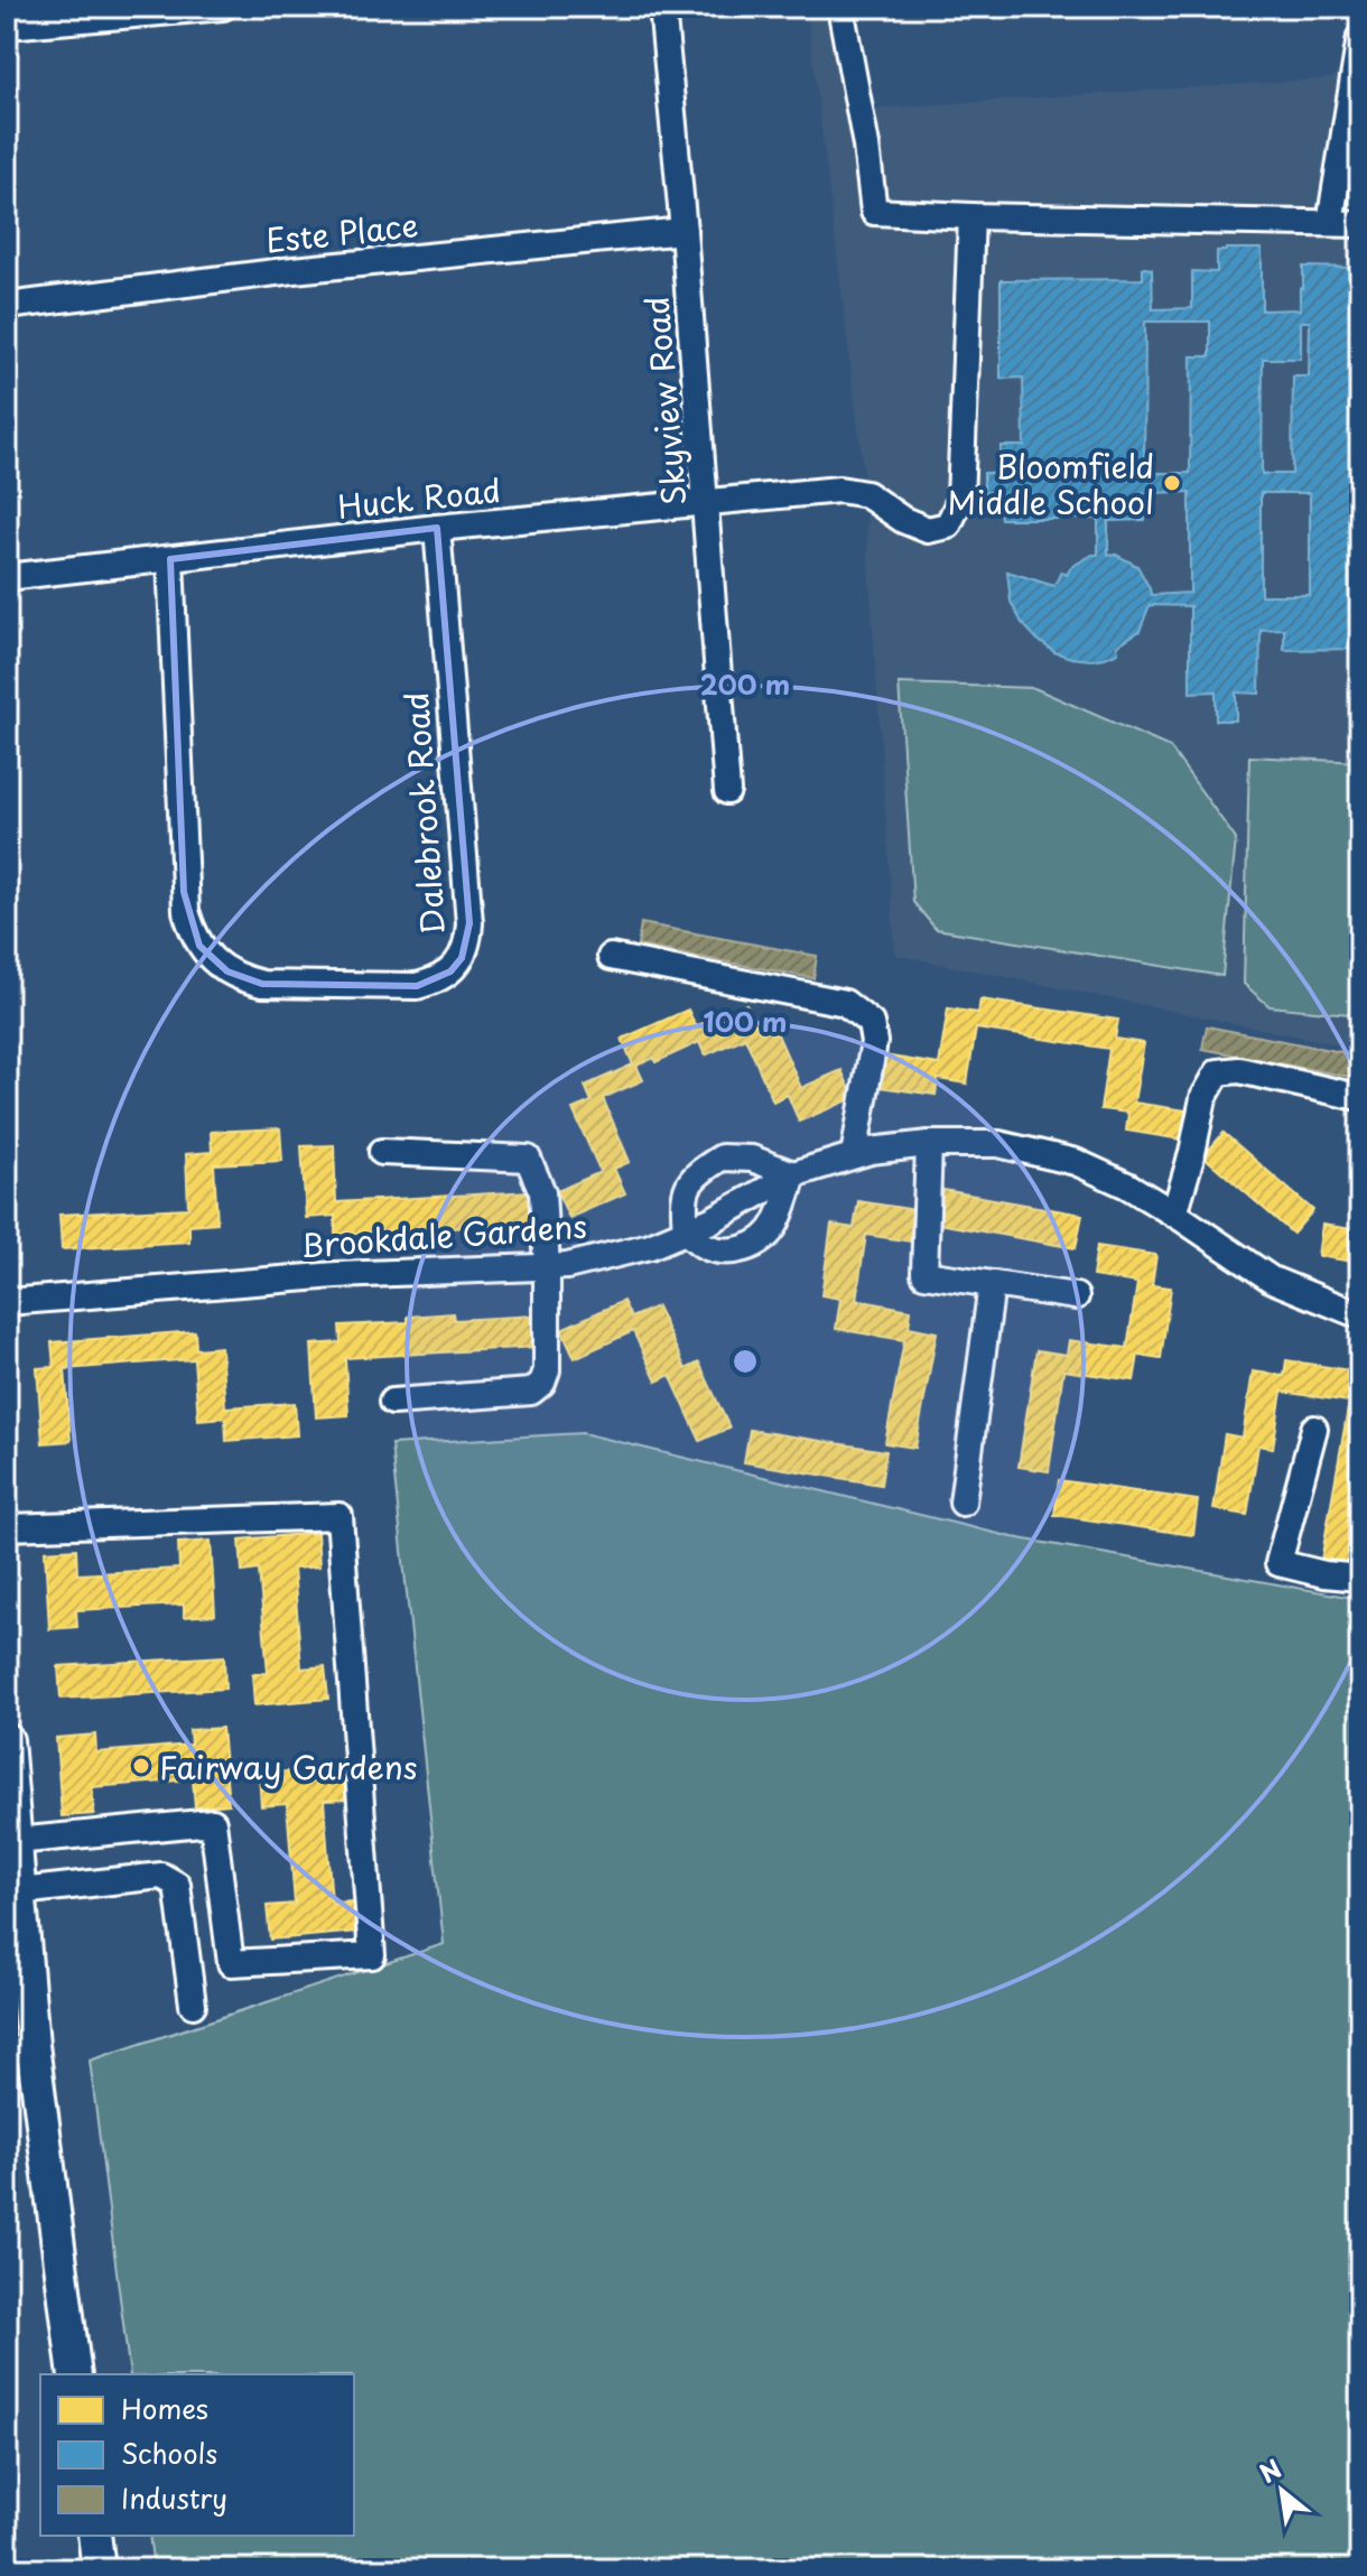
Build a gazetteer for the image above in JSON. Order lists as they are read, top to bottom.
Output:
{
  "streets": {
    "street": [
      "Este Place",
      "Skyview Road",
      "Huck Road",
      "Dalebrook Road",
      "Brookdale Gardens"
    ]
  },
  "crossings": [
    ["Este Place", "Skyview Road"],
    ["Skyview Road", "Huck Road"],
    ["Huck Road", "Dalebrook Road"]
  ],
  "places": ["Bloomfield Middle School", "Fairway Gardens"],
  "legend": ["Homes", "Schools", "Industry"],
  "north": "top left",
  "rings": ["200 m", "100 m"]
}
